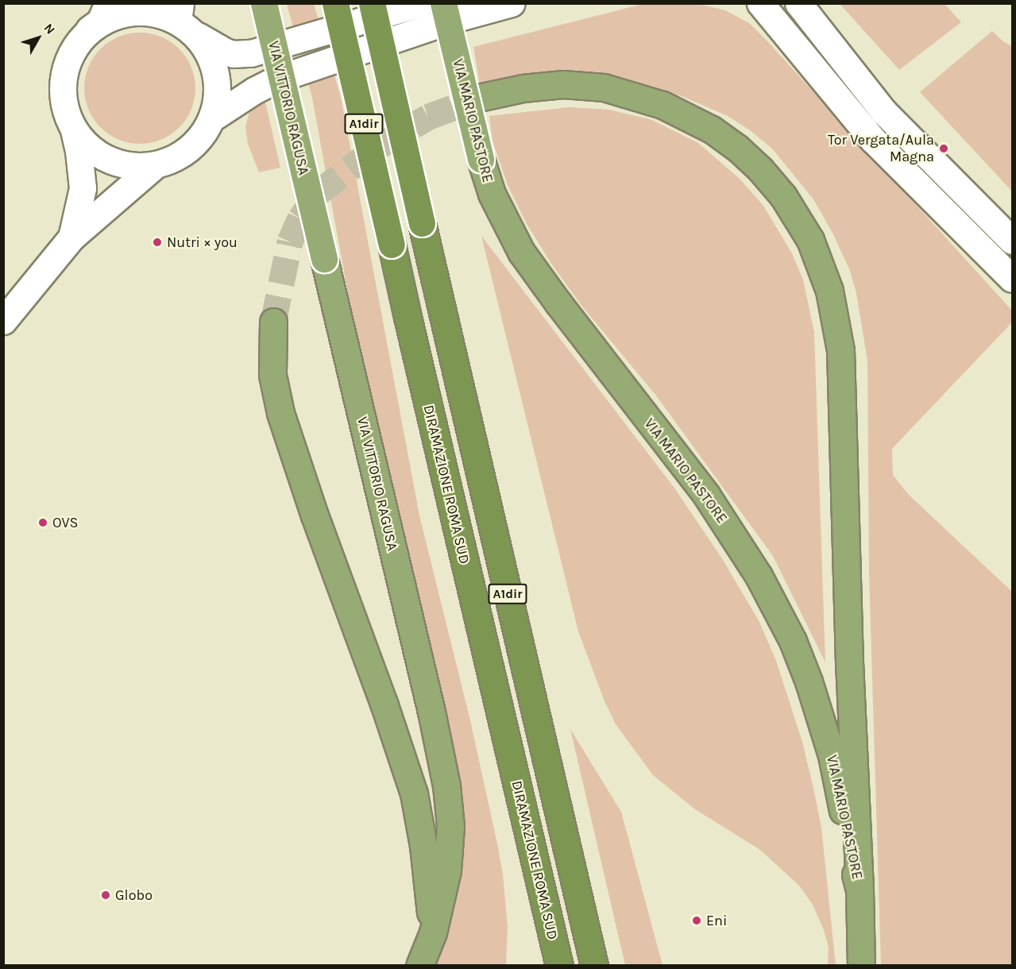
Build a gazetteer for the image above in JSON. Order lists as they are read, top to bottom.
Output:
{
  "streets": {
    "highway": [
      "VIA VITTORIO RAGUSA",
      "VIA MARIO PASTORE",
      "A1dir",
      "DIRAMAZIONE ROMA SUD"
    ]
  },
  "places": [
    "Tor Vergata/Aula Magna",
    "Nutri × you",
    "OVS",
    "Globo",
    "Eni"
  ],
  "north": "top right"
}
